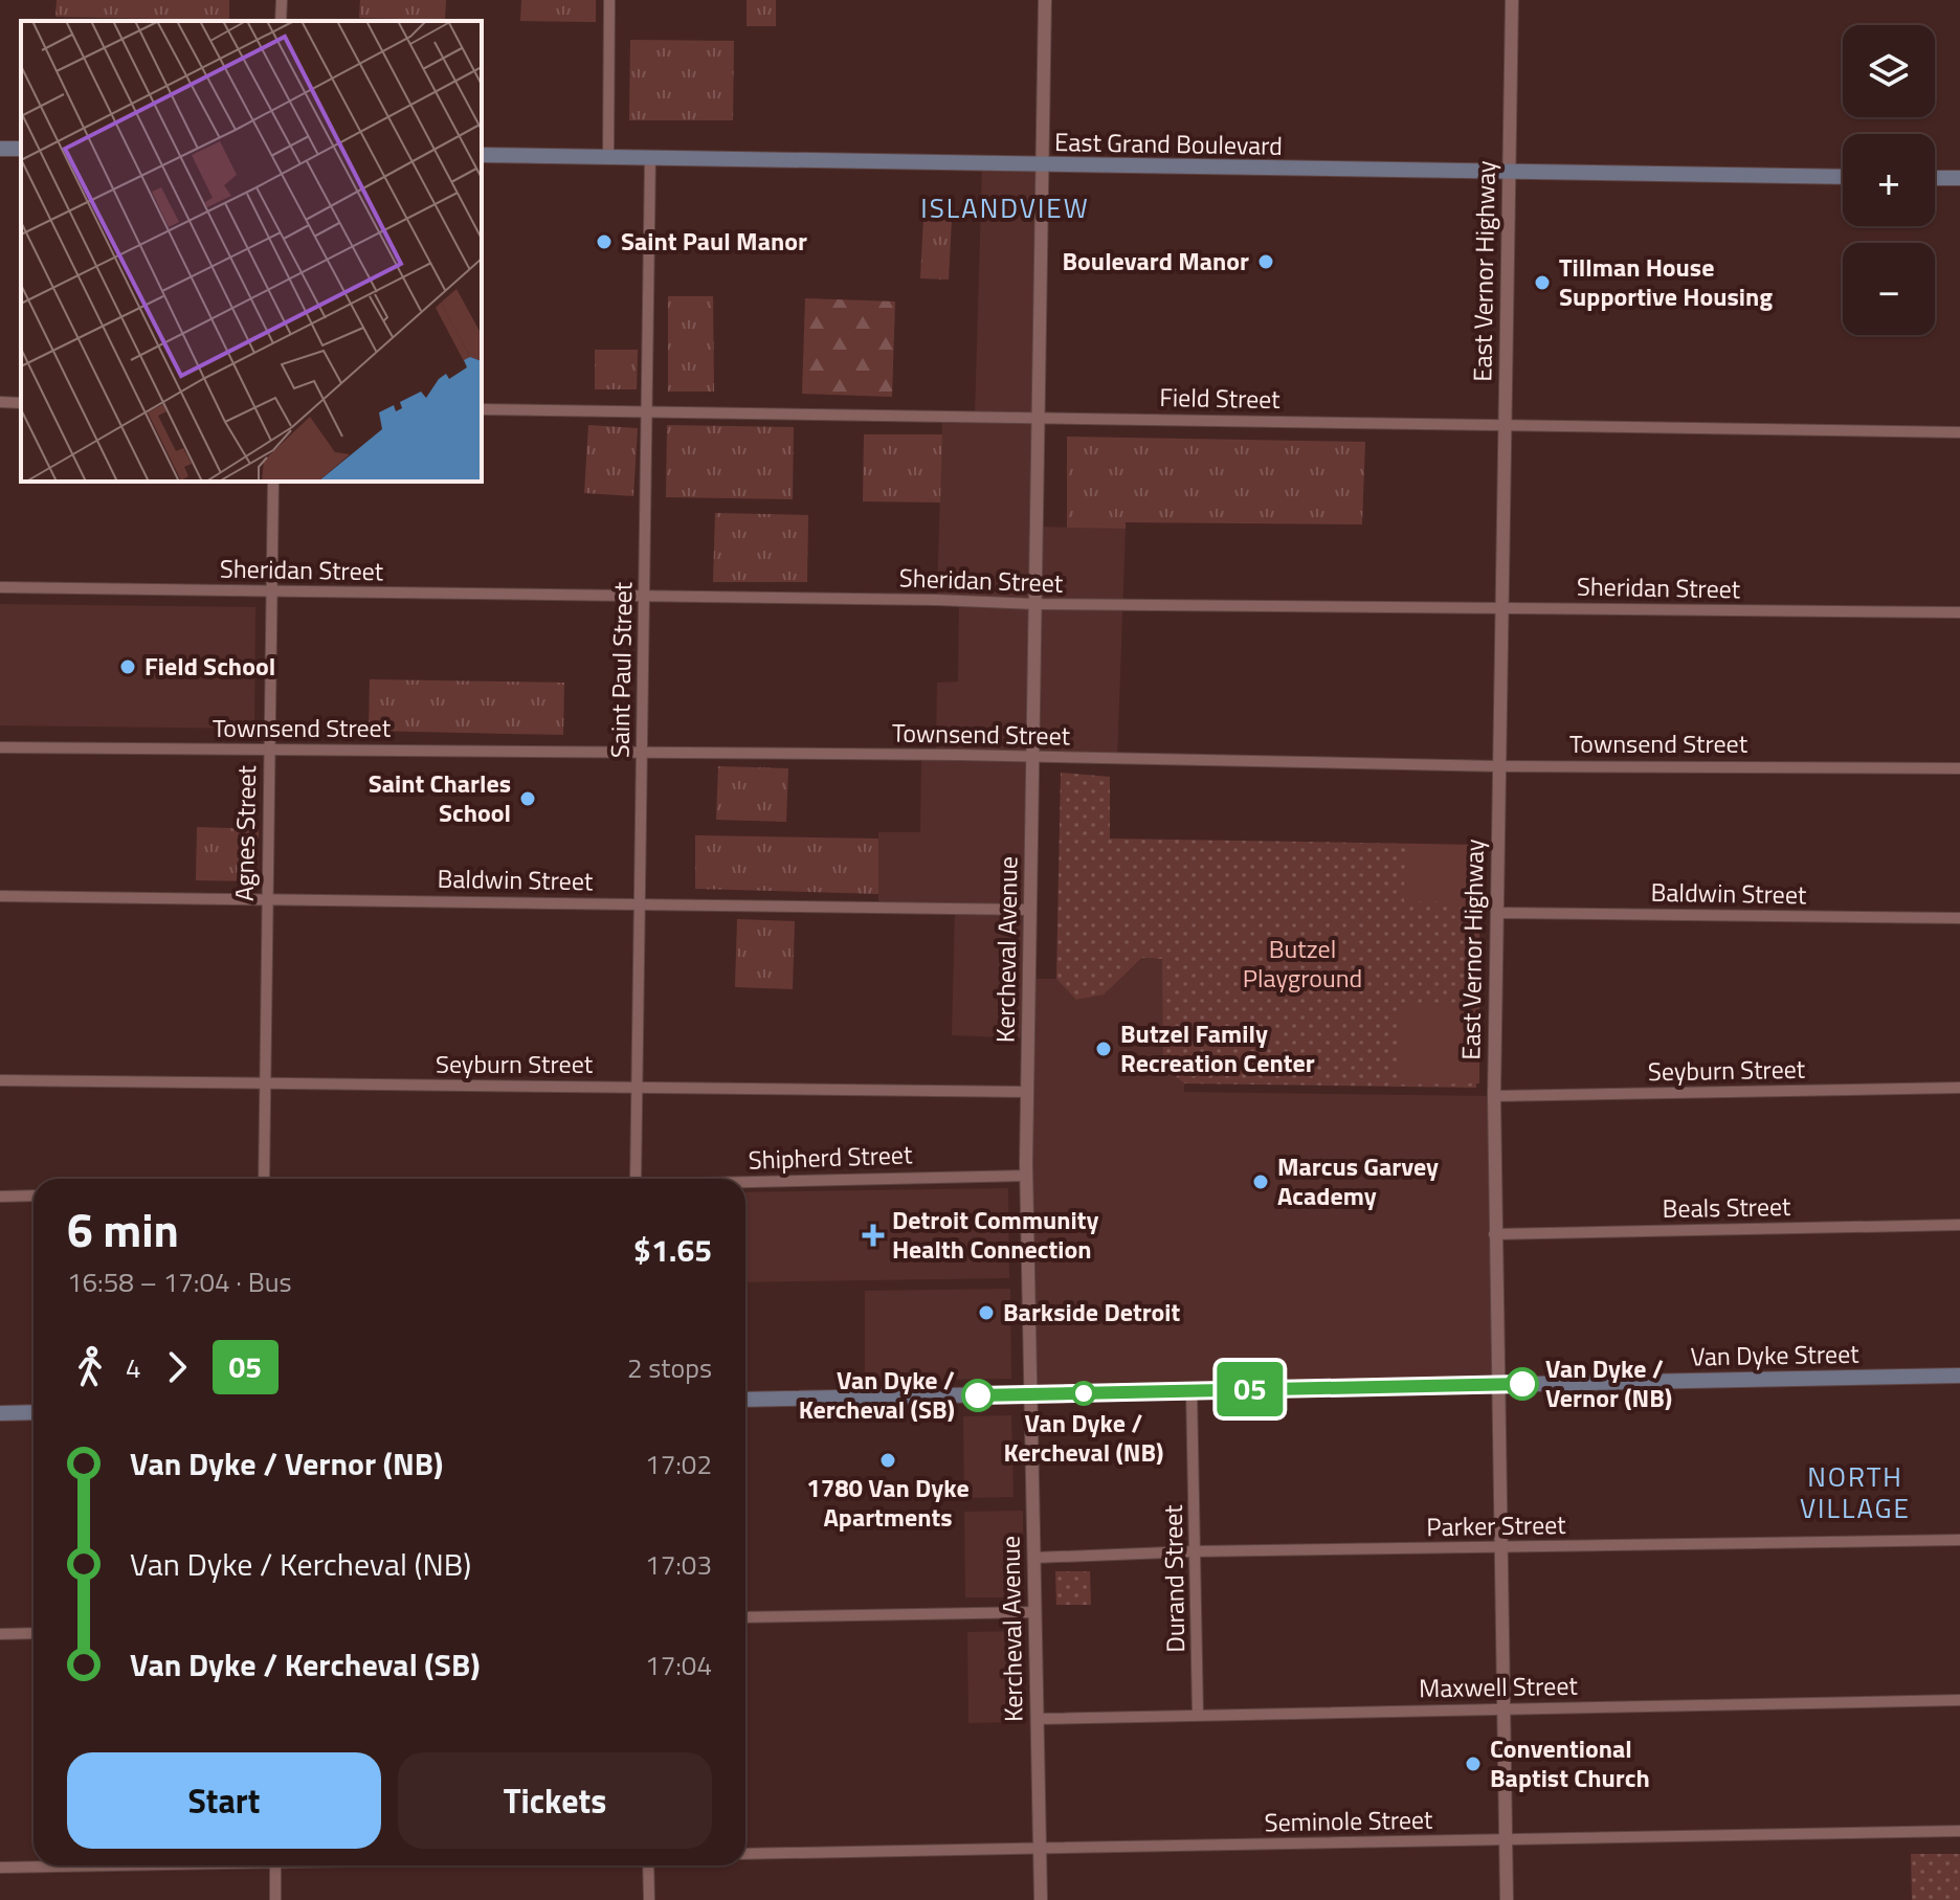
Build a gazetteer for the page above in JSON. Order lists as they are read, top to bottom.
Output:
{
  "streets": {
    "main road": ["East Grand Boulevard", "Van Dyke Street"],
    "street": [
      "East Vernor Highway",
      "Field Street",
      "Sheridan Street",
      "Saint Paul Street",
      "Townsend Street",
      "Agnes Street",
      "Baldwin Street",
      "Kercheval Avenue",
      "Seyburn Street",
      "Shipherd Street",
      "Beals Street",
      "Parker Street",
      "Durand Street",
      "Maxwell Street",
      "Seminole Street"
    ]
  },
  "crossings": [
    ["East Grand Boulevard", "East Vernor Highway"],
    ["East Grand Boulevard", "Saint Paul Street"],
    ["East Grand Boulevard", "Kercheval Avenue"],
    ["East Vernor Highway", "Field Street"],
    ["East Vernor Highway", "Sheridan Street"],
    ["East Vernor Highway", "Townsend Street"],
    ["East Vernor Highway", "Baldwin Street"],
    ["East Vernor Highway", "Seyburn Street"],
    ["East Vernor Highway", "Beals Street"],
    ["East Vernor Highway", "Van Dyke Street"],
    ["East Vernor Highway", "Parker Street"],
    ["East Vernor Highway", "Maxwell Street"],
    ["East Vernor Highway", "Seminole Street"],
    ["Field Street", "Saint Paul Street"],
    ["Field Street", "Kercheval Avenue"],
    ["Sheridan Street", "Saint Paul Street"],
    ["Sheridan Street", "Agnes Street"],
    ["Sheridan Street", "Kercheval Avenue"],
    ["Saint Paul Street", "Townsend Street"],
    ["Saint Paul Street", "Baldwin Street"],
    ["Saint Paul Street", "Seyburn Street"],
    ["Townsend Street", "Agnes Street"],
    ["Townsend Street", "Kercheval Avenue"],
    ["Agnes Street", "Baldwin Street"],
    ["Agnes Street", "Seyburn Street"],
    ["Baldwin Street", "Kercheval Avenue"],
    ["Kercheval Avenue", "Seyburn Street"],
    ["Kercheval Avenue", "Shipherd Street"],
    ["Kercheval Avenue", "Van Dyke Street"],
    ["Kercheval Avenue", "Parker Street"],
    ["Kercheval Avenue", "Maxwell Street"],
    ["Kercheval Avenue", "Seminole Street"],
    ["Van Dyke Street", "Durand Street"],
    ["Parker Street", "Durand Street"],
    ["Durand Street", "Maxwell Street"]
  ],
  "districts": ["ISLANDVIEW", "NORTH VILLAGE"],
  "parks": ["Butzel Playground"],
  "places": {
    "other": [
      "Saint Paul Manor",
      "Boulevard Manor",
      "Tillman House Supportive Housing",
      "Field School",
      "Saint Charles School",
      "Butzel Family Recreation Center",
      "Marcus Garvey Academy",
      "Barkside Detroit",
      "Van Dyke / Vernor (NB)",
      "Van Dyke / Kercheval (NB)",
      "Van Dyke / Kercheval (SB)",
      "1780 Van Dyke Apartments",
      "Conventional Baptist Church"
    ],
    "health": ["Detroit Community Health Connection"]
  },
  "lines": ["bus line 05"],
  "page": {
    "on_map": "05",
    "map_buttons": ["+", "−"],
    "heading": ["6 min", "16:58 – 17:04 · Bus", "$1.65"],
    "legs": ["4", "05", "2 stops"],
    "list": [
      {
        "name": "Van Dyke / Vernor (NB)",
        "value": "17:02"
      },
      {
        "name": "Van Dyke / Kercheval (NB)",
        "value": "17:03"
      },
      {
        "name": "Van Dyke / Kercheval (SB)",
        "value": "17:04"
      }
    ],
    "buttons": ["Start", "Tickets"]
  }
}
